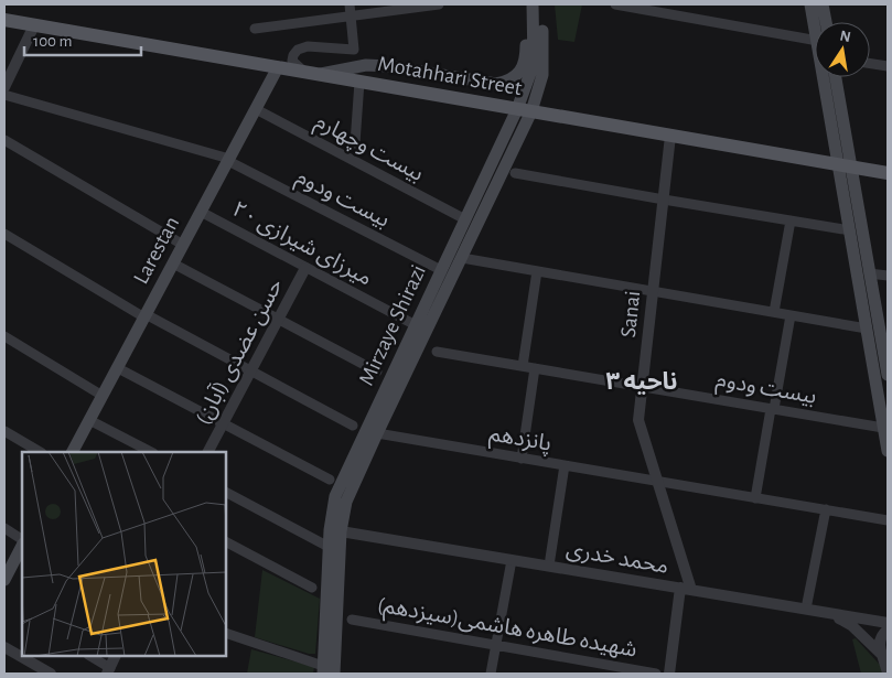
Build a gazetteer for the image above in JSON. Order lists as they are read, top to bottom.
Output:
{
  "streets": {
    "main road": ["Motahhari Street", "Larestan", "Mirzaye Shirazi"],
    "street": [
      "بیست وچهارم",
      "بیست ودوم",
      "میرزای شیرازی ۲۰",
      "Sanai",
      "حسن عضدی (آبان)",
      "پانزدهم",
      "محمد خدری",
      "شهیده طاهره هاشمی(سیزدهم)"
    ]
  },
  "crossings": [
    ["Motahhari Street", "Larestan"],
    ["Motahhari Street", "Sanai"],
    ["Motahhari Street", "Mirzaye Shirazi"],
    ["بیست وچهارم", "Larestan"],
    ["بیست وچهارم", "Mirzaye Shirazi"],
    ["بیست ودوم", "Larestan"],
    ["بیست ودوم", "Sanai"],
    ["بیست ودوم", "Mirzaye Shirazi"],
    ["میرزای شیرازی ۲۰", "Larestan"],
    ["میرزای شیرازی ۲۰", "Mirzaye Shirazi"],
    ["میرزای شیرازی ۲۰", "حسن عضدی (آبان)"],
    ["Sanai", "پانزدهم"],
    ["Sanai", "محمد خدری"],
    ["Mirzaye Shirazi", "پانزدهم"],
    ["Mirzaye Shirazi", "محمد خدری"]
  ],
  "districts": ["ناحیه ۳"],
  "scale_bar": "100 m",
  "north": "top"
}
